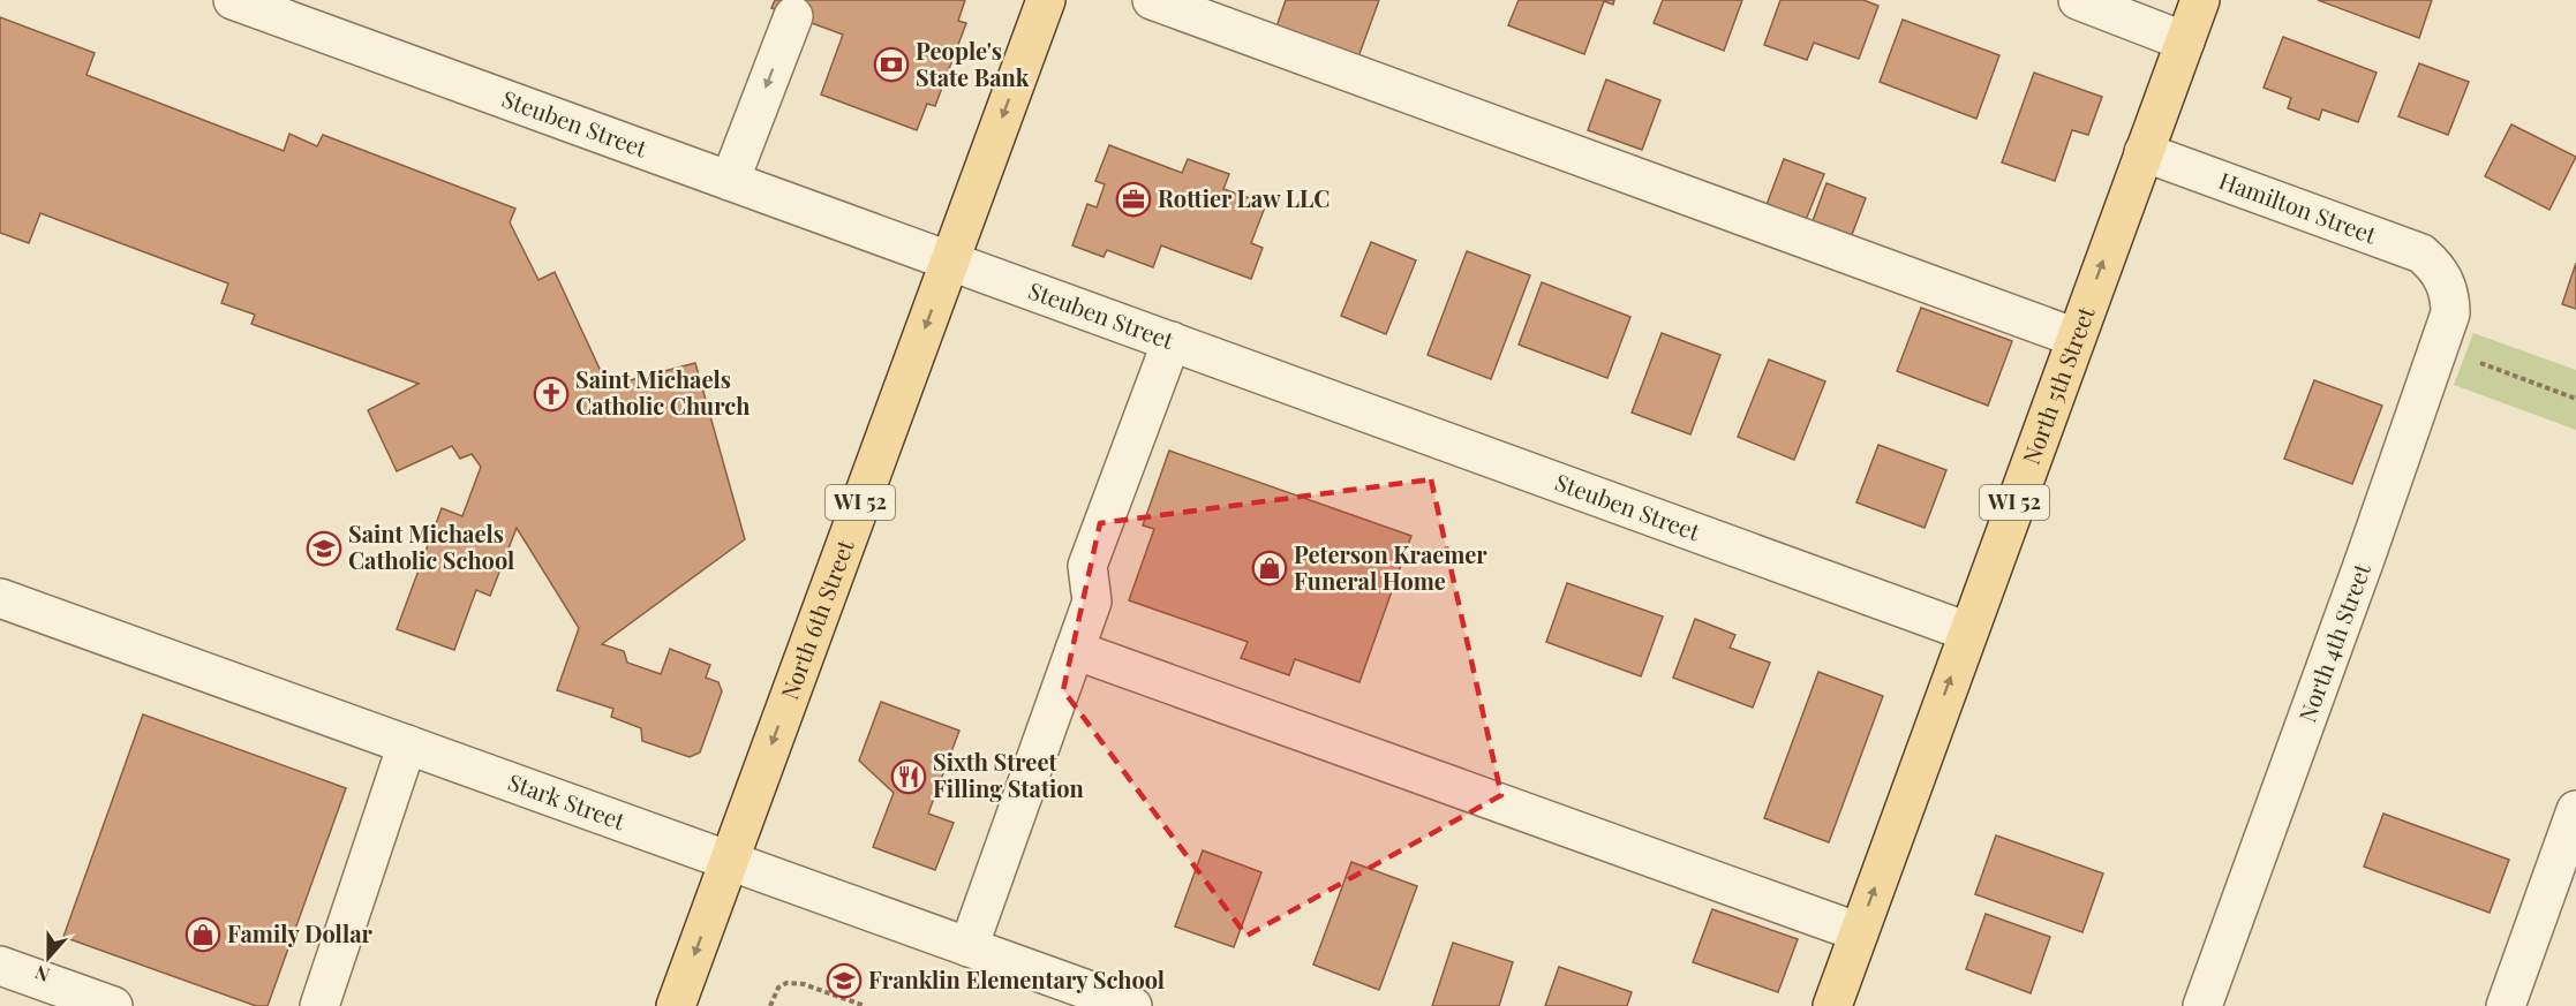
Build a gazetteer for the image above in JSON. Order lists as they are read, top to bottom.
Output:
{
  "streets": {
    "main road": ["North 5th Street", "WI 52", "North 6th Street"],
    "street": [
      "Steuben Street",
      "Hamilton Street",
      "North 4th Street",
      "Stark Street"
    ]
  },
  "crossings": [
    ["Steuben Street", "North 5th Street"],
    ["Steuben Street", "North 6th Street"],
    ["Hamilton Street", "North 5th Street"],
    ["Hamilton Street", "North 4th Street"],
    ["North 6th Street", "Stark Street"]
  ],
  "one_way": ["North 5th Street", "North 6th Street"],
  "places": {
    "bank": ["People's State Bank"],
    "office": ["Rottier Law LLC"],
    "church": ["Saint Michaels Catholic Church"],
    "school or university": ["Saint Michaels Catholic School", "Franklin Elementary School"],
    "shop": ["Peterson Kraemer Funeral Home", "Family Dollar"],
    "restaurant": ["Sixth Street Filling Station"]
  },
  "north": "bottom"
}
